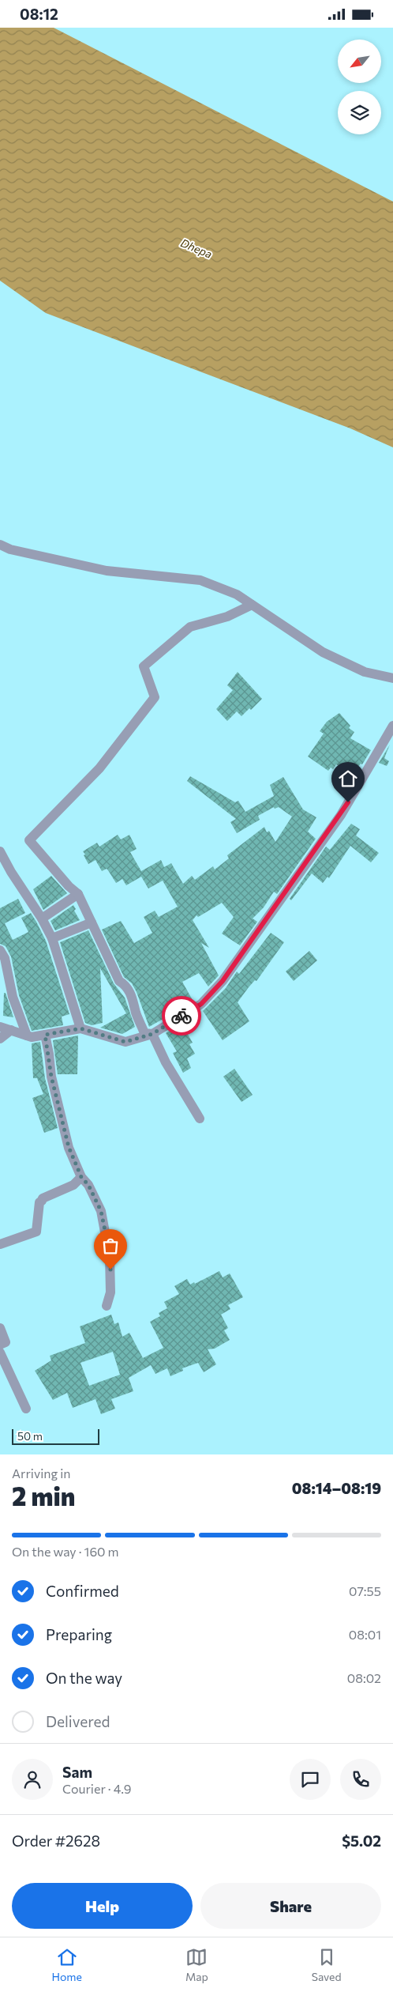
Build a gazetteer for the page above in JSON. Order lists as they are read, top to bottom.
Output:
{
  "water": ["Dhepa"],
  "scale_bar": "50 m",
  "north": "bottom left",
  "page": {
    "status": "08:12",
    "scale": "50 m",
    "heading": ["2 min", "Arriving in", "08:14–08:19"],
    "panel": [
      "Sam",
      "Courier · 4.9",
      "Order #2628",
      "$5.02"
    ],
    "bar": "On the way · 160 m",
    "list": [
      ["Confirmed", "07:55"],
      ["Preparing", "08:01"],
      ["On the way", "08:02"],
      "Delivered"
    ],
    "buttons": ["Help", "Share"],
    "tabs": ["Home", "Map", "Saved"]
  }
}
